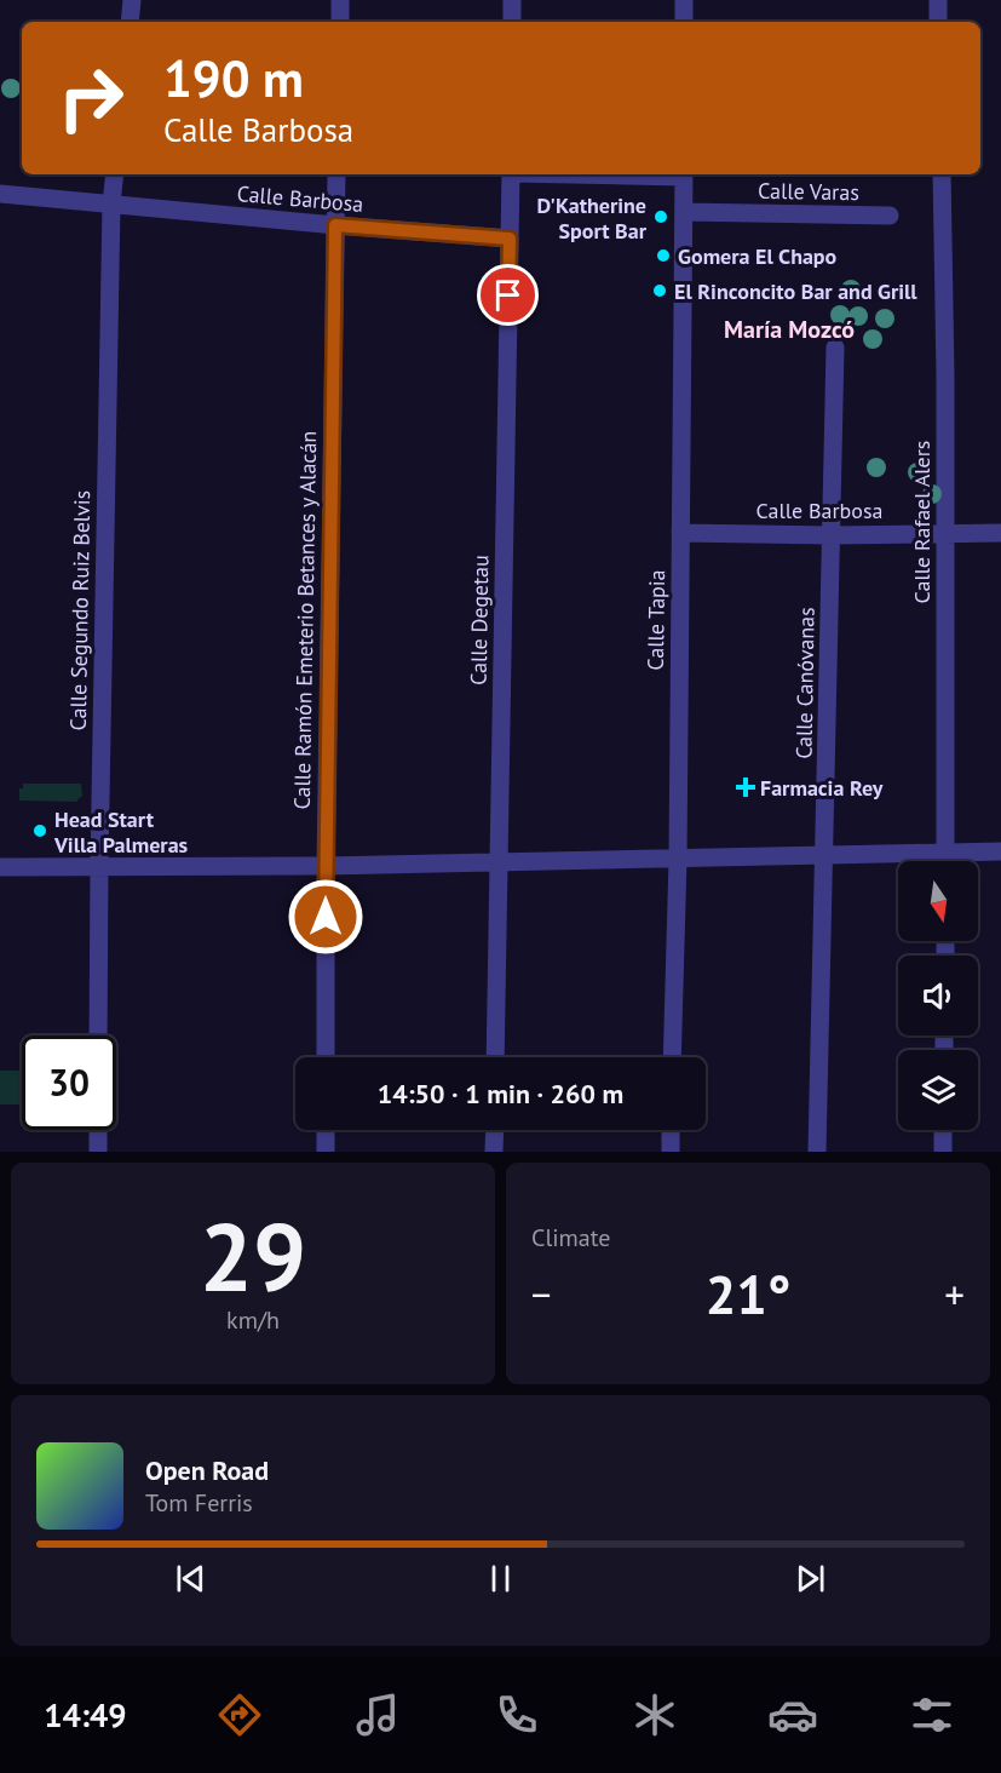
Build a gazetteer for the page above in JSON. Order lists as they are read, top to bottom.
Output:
{
  "streets": {
    "street": [
      "Calle Varas",
      "Calle Barbosa",
      "Calle Rafael Alers",
      "Calle Segundo Ruiz Belvis",
      "Calle Ramón Emeterio Betances y Alacán",
      "Calle Degetau",
      "Calle Tapia",
      "Calle Canóvanas"
    ]
  },
  "crossings": [
    ["Calle Varas", "Calle Tapia"],
    ["Calle Barbosa", "Calle Rafael Alers"],
    ["Calle Barbosa", "Calle Segundo Ruiz Belvis"],
    ["Calle Barbosa", "Calle Ramón Emeterio Betances y Alacán"],
    ["Calle Barbosa", "Calle Degetau"],
    ["Calle Barbosa", "Calle Tapia"],
    ["Calle Barbosa", "Calle Canóvanas"]
  ],
  "districts": ["María Mozcó"],
  "places": {
    "other": [
      "D'Katherine Sport Bar",
      "Gomera El Chapo",
      "El Rinconcito Bar and Grill",
      "Head Start Villa Palmeras"
    ],
    "health": ["Farmacia Rey"]
  },
  "north": "bottom",
  "page": {
    "turn": ["190 m", "Calle Barbosa"],
    "limit": "30",
    "trip": "14:50 · 1 min · 260 m",
    "tile": [
      ["29", "km/h"],
      "Climate"
    ],
    "heat": ["−", "21°", "+"],
    "song": ["Open Road", "Tom Ferris"],
    "tabs": "14:49"
  }
}
